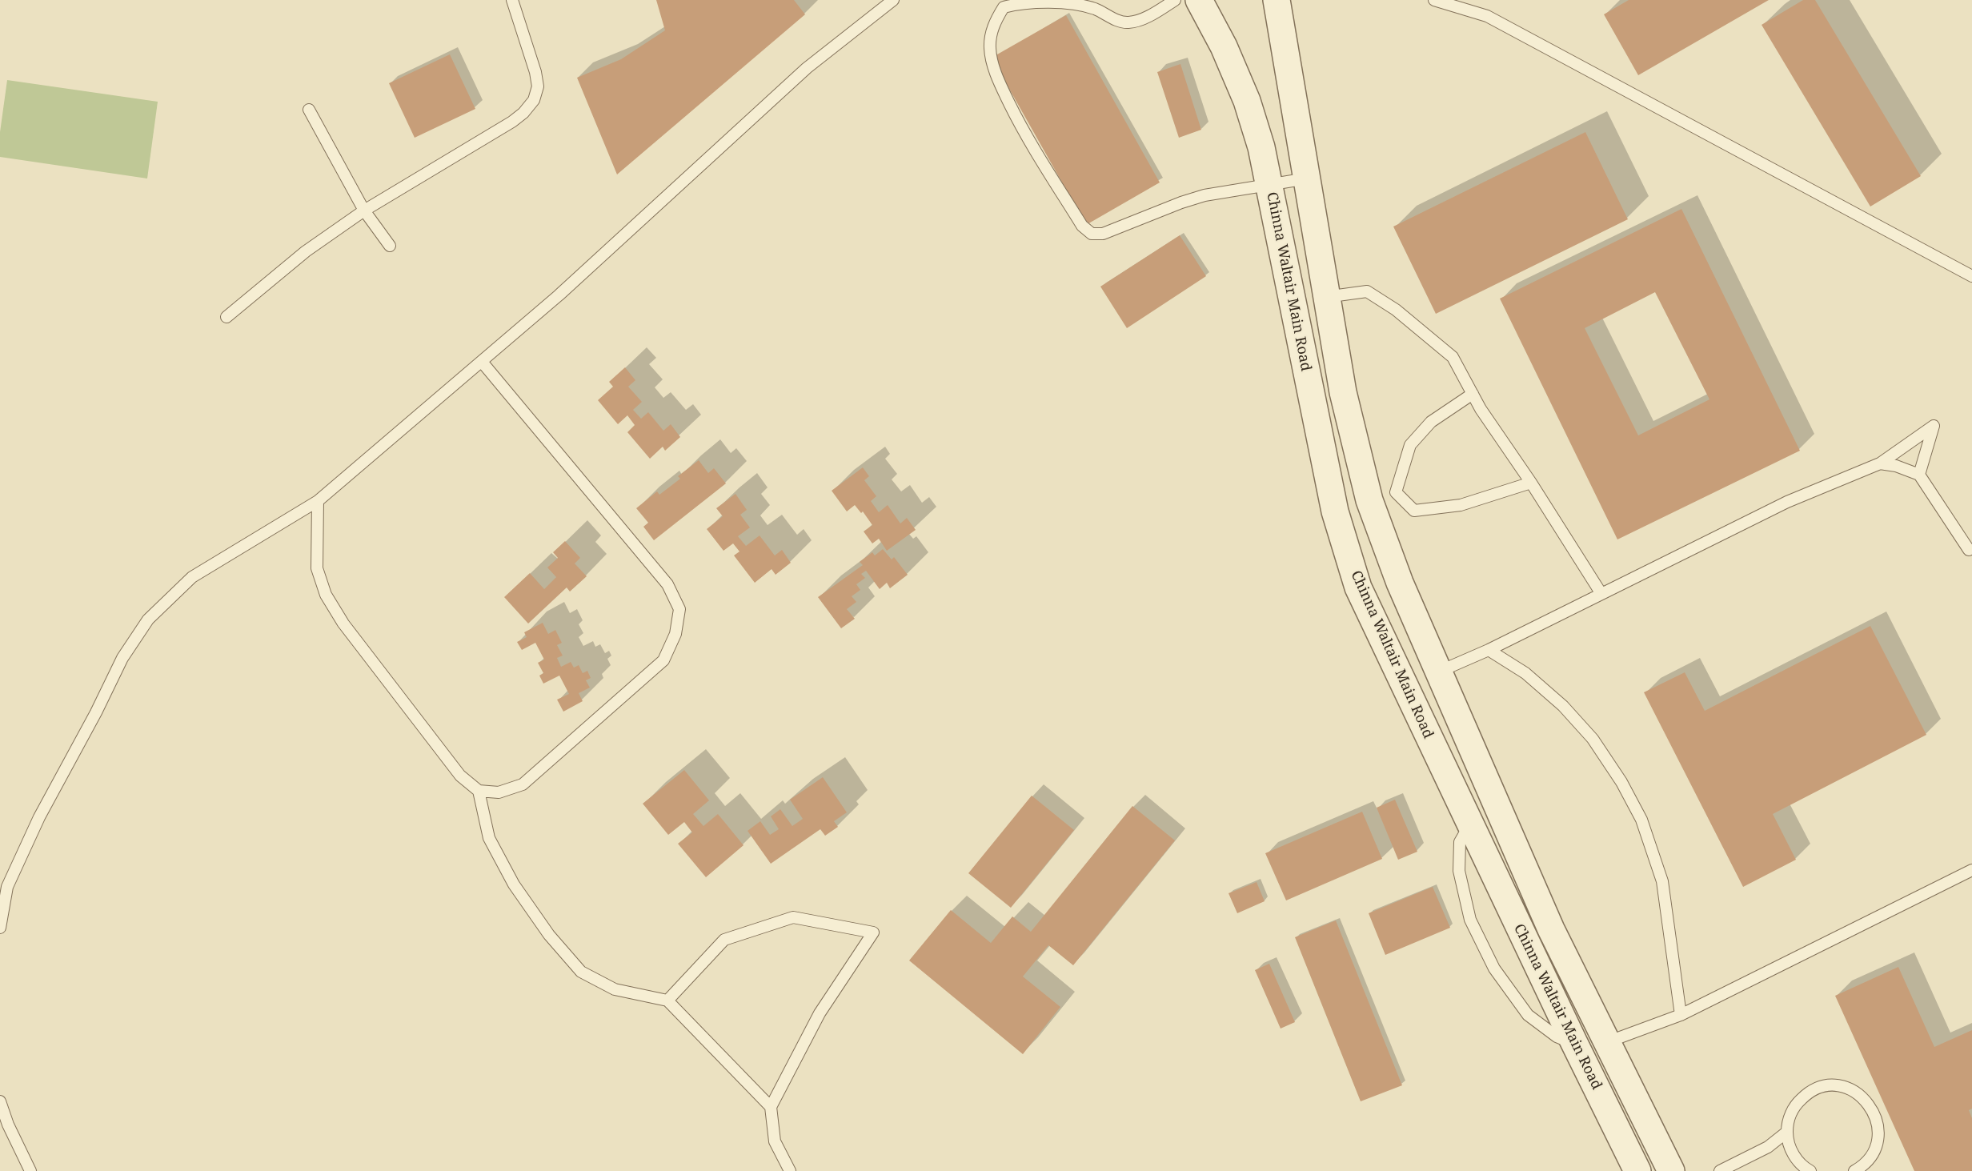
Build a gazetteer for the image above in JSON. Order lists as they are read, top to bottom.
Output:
{
  "streets": {
    "street": ["Chinna Waltair Main Road"]
  }
}
